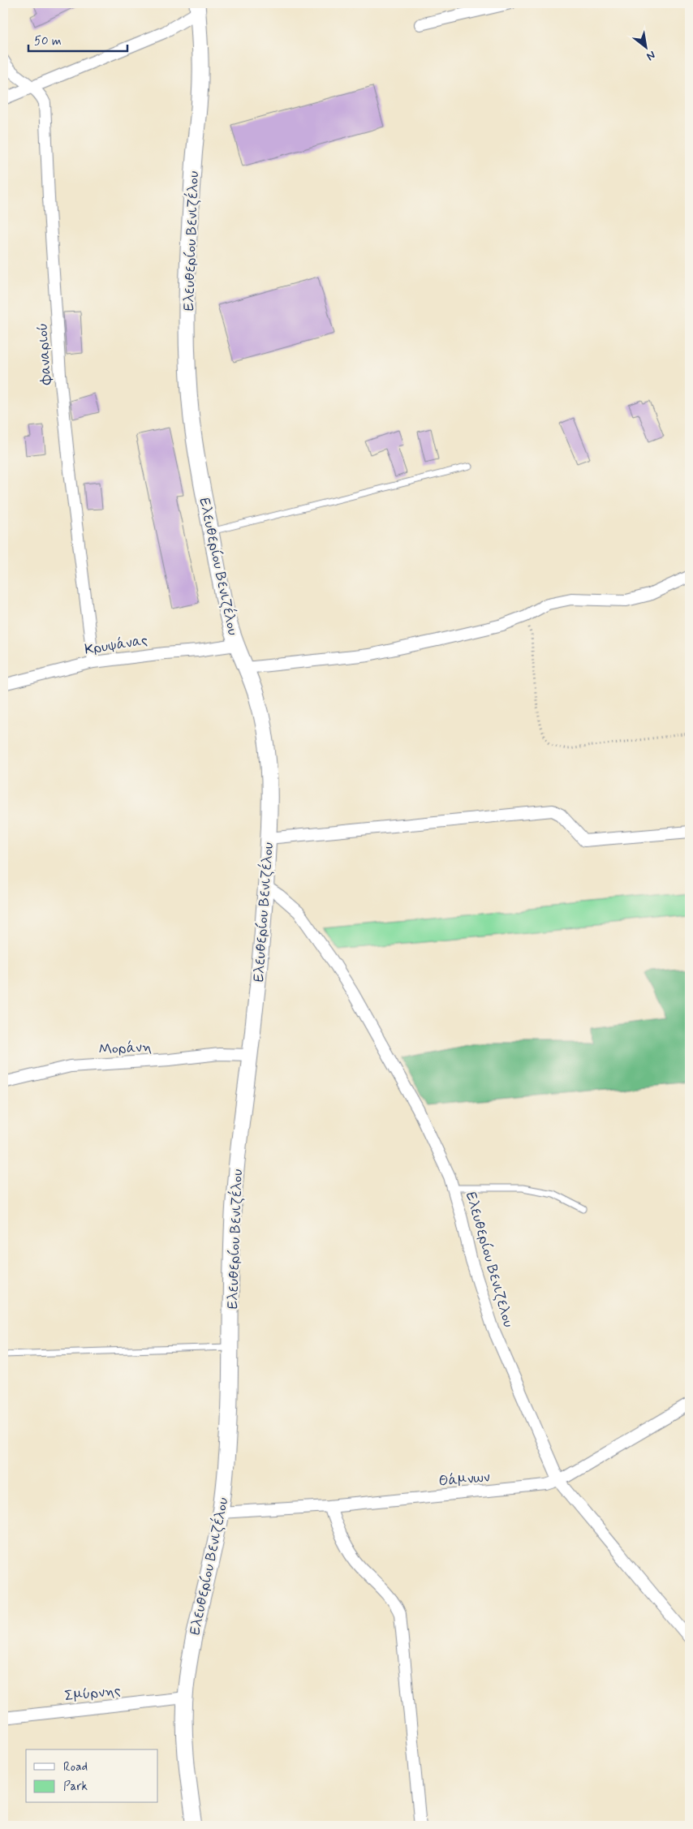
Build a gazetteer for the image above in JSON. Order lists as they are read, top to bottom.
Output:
{
  "streets": {
    "main road": ["Ελευθερίου Βενιζέλου"],
    "street": [
      "Φαναριού",
      "Κρυψάνας",
      "Μοράνη",
      "Ελευθερίου Βενιζελου",
      "Θάμνων",
      "Σμύρνης"
    ]
  },
  "crossings": [
    ["Ελευθερίου Βενιζέλου", "Κρυψάνας"],
    ["Ελευθερίου Βενιζέλου", "Μοράνη"],
    ["Ελευθερίου Βενιζέλου", "Ελευθερίου Βενιζελου"],
    ["Ελευθερίου Βενιζέλου", "Θάμνων"],
    ["Ελευθερίου Βενιζέλου", "Σμύρνης"],
    ["Φαναριού", "Κρυψάνας"],
    ["Ελευθερίου Βενιζελου", "Θάμνων"]
  ],
  "legend": ["Road", "Park"],
  "scale_bar": "50 m",
  "north": "bottom right"
}
